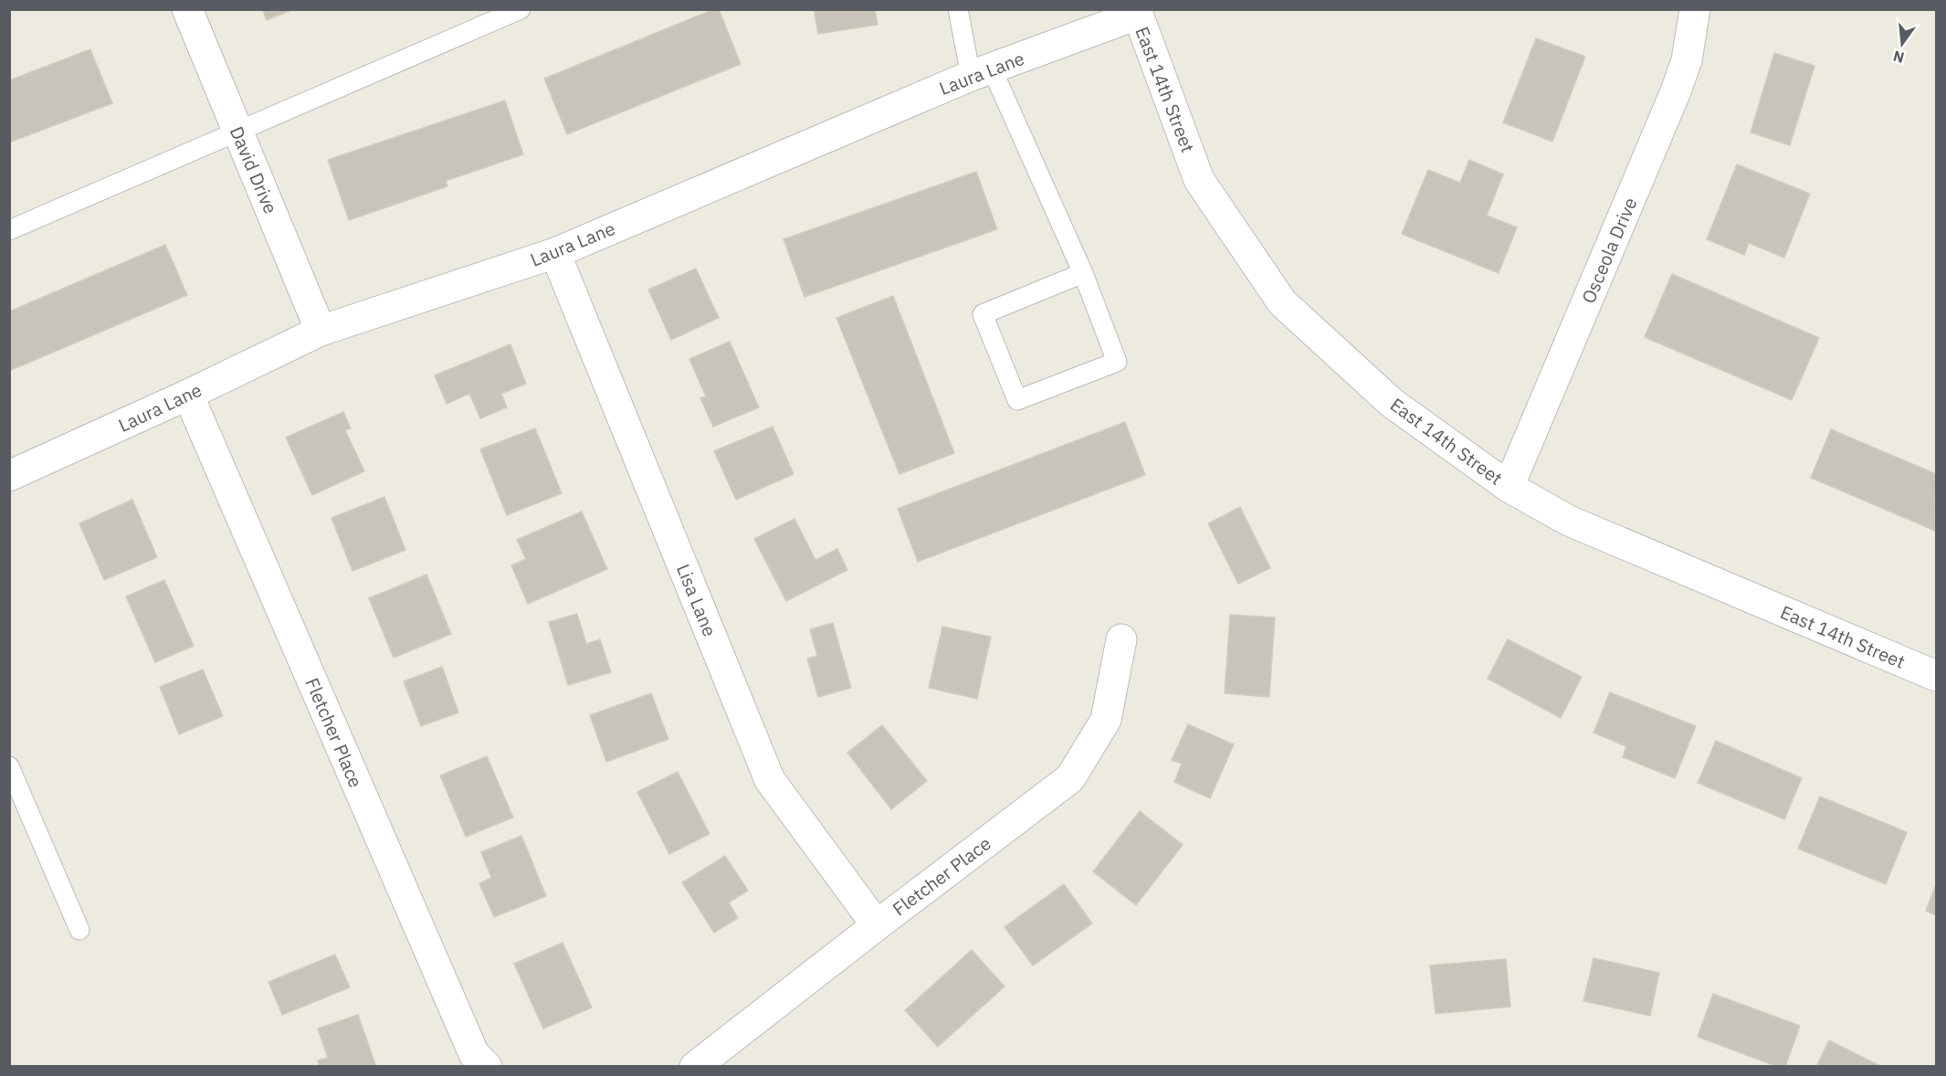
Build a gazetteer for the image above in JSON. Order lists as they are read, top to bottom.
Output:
{
  "streets": {
    "street": [
      "Laura Lane",
      "East 14th Street",
      "David Drive",
      "Osceola Drive",
      "Lisa Lane",
      "Fletcher Place"
    ]
  },
  "crossings": [
    ["Laura Lane", "East 14th Street"],
    ["Laura Lane", "David Drive"],
    ["Laura Lane", "Lisa Lane"],
    ["Laura Lane", "Fletcher Place"],
    ["East 14th Street", "Osceola Drive"],
    ["Lisa Lane", "Fletcher Place"]
  ],
  "north": "bottom"
}
